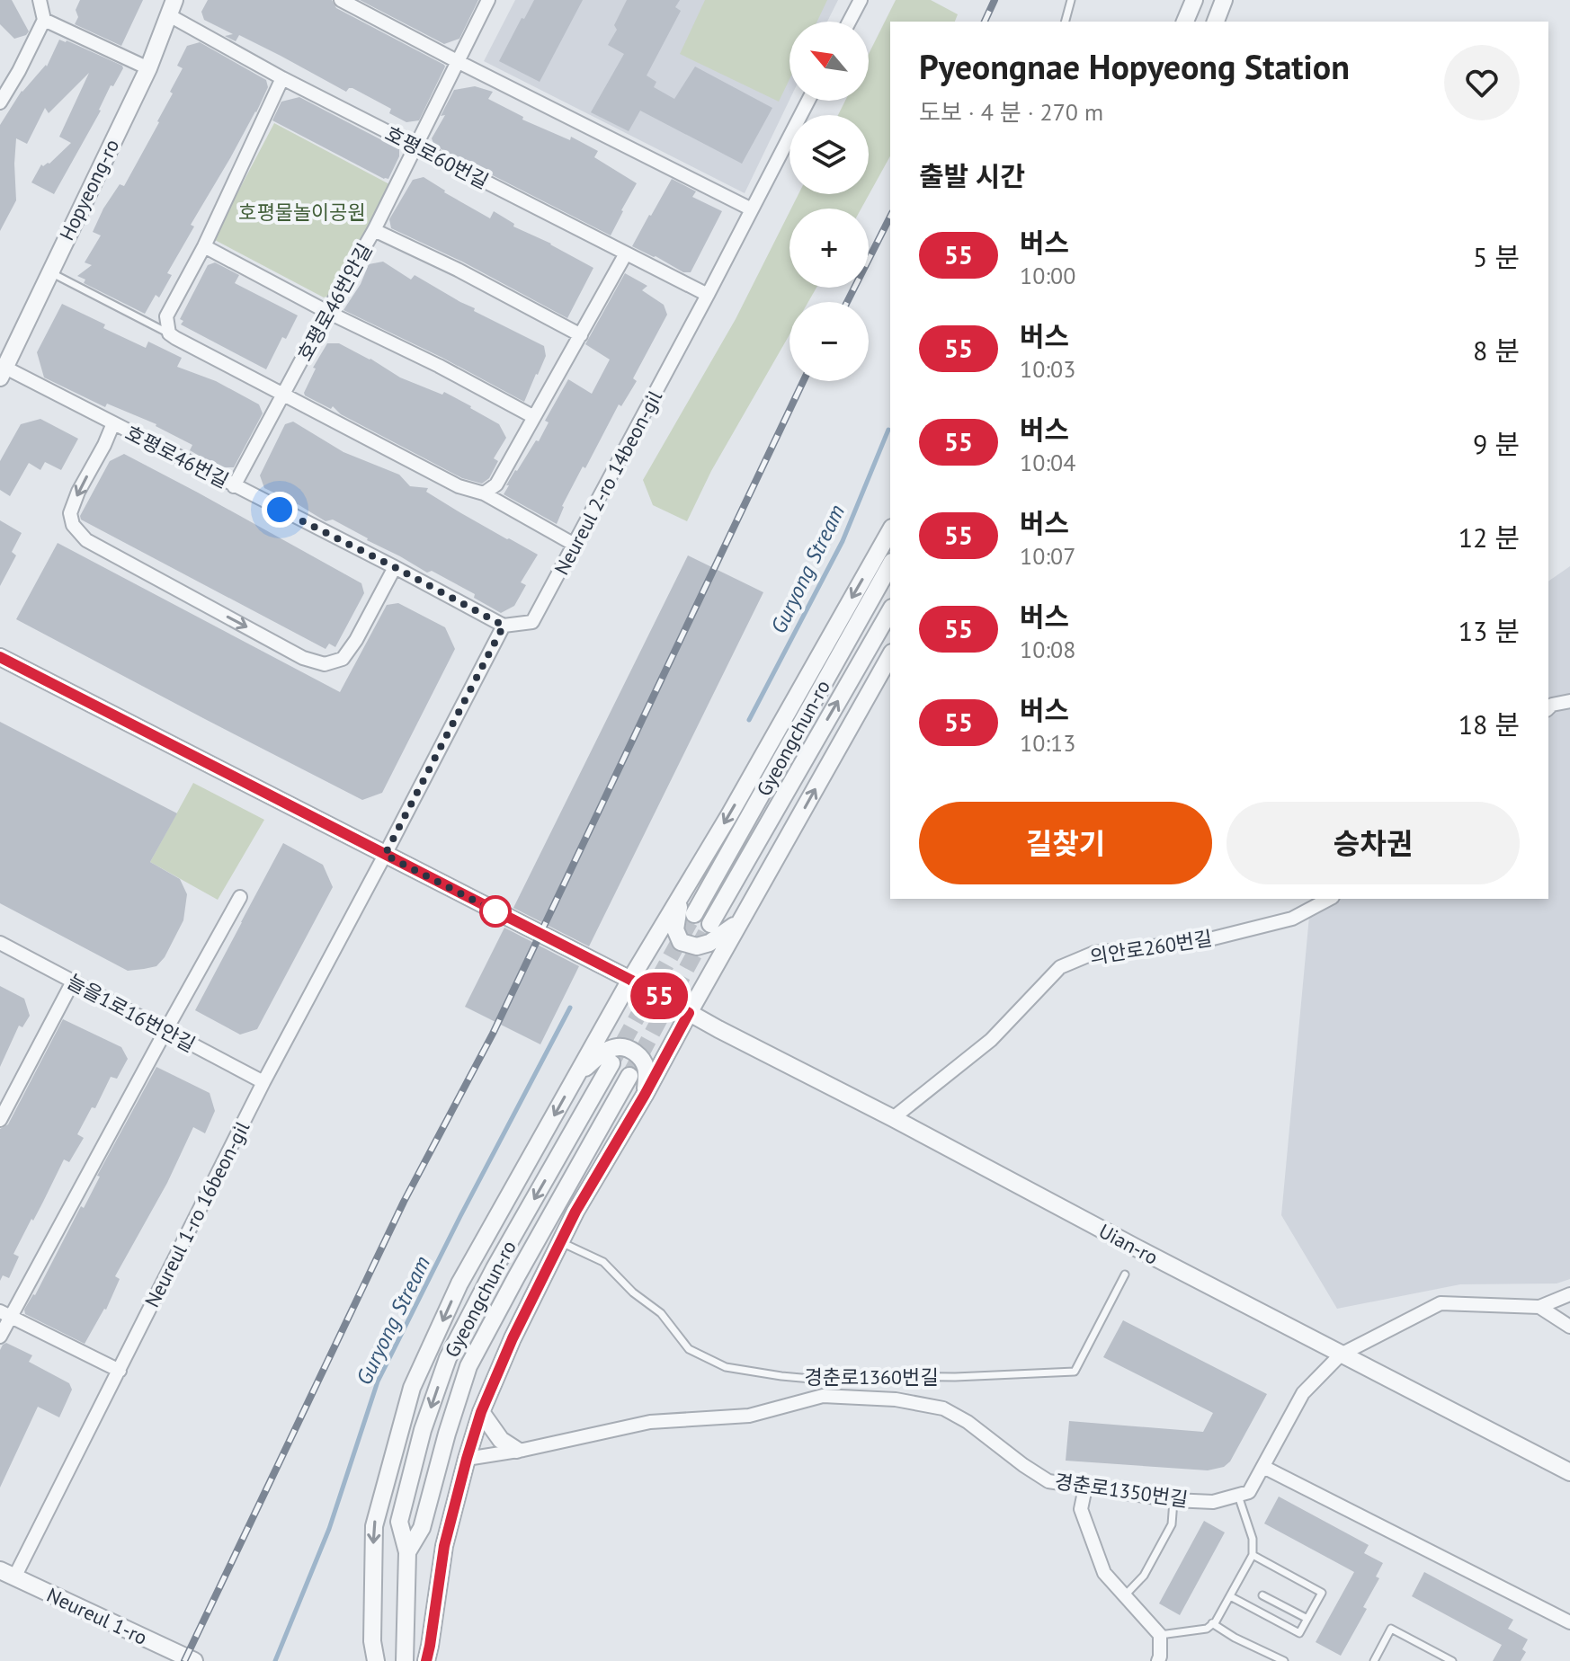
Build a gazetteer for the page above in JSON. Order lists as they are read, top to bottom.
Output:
{
  "streets": {
    "street": [
      "호평로60번길",
      "Hopyeong-ro",
      "호평로46번안길",
      "호평로46번길",
      "Neureul 2-ro 14beon-gil",
      "Gyeongchun-ro",
      "의안로260번길",
      "늘을1로16번안길",
      "Neureul 1-ro 16beon-gil",
      "Uian-ro",
      "경춘로1350번길",
      "Neureul 1-ro"
    ],
    "lane": ["경춘로1360번길"]
  },
  "crossings": [
    ["호평로60번길", "Hopyeong-ro"],
    ["호평로60번길", "호평로46번안길"],
    ["호평로60번길", "Neureul 2-ro 14beon-gil"],
    ["Hopyeong-ro", "호평로46번길"],
    ["호평로46번안길", "호평로46번길"],
    ["호평로46번길", "Neureul 2-ro 14beon-gil"],
    ["의안로260번길", "Uian-ro"],
    ["늘을1로16번안길", "Neureul 1-ro 16beon-gil"],
    ["Neureul 1-ro 16beon-gil", "Uian-ro"],
    ["Neureul 1-ro 16beon-gil", "Neureul 1-ro"]
  ],
  "water": ["Guryong Stream"],
  "parks": ["호평물놀이공원"],
  "lines": ["bus line 55"],
  "north": "top left",
  "page": {
    "on_map": "55",
    "map_buttons": ["+", "−"],
    "heading": [
      ["Pyeongnae Hopyeong Station", "도보 · 4 분 · 270 m"],
      "출발 시간"
    ],
    "list": [
      {
        "mark": "55",
        "name": "버스",
        "note": "10:00",
        "value": "5 분"
      },
      {
        "mark": "55",
        "name": "버스",
        "note": "10:03",
        "value": "8 분"
      },
      {
        "mark": "55",
        "name": "버스",
        "note": "10:04",
        "value": "9 분"
      },
      {
        "mark": "55",
        "name": "버스",
        "note": "10:07",
        "value": "12 분"
      },
      {
        "mark": "55",
        "name": "버스",
        "note": "10:08",
        "value": "13 분"
      },
      {
        "mark": "55",
        "name": "버스",
        "note": "10:13",
        "value": "18 분"
      }
    ],
    "buttons": ["길찾기", "승차권"]
  }
}
